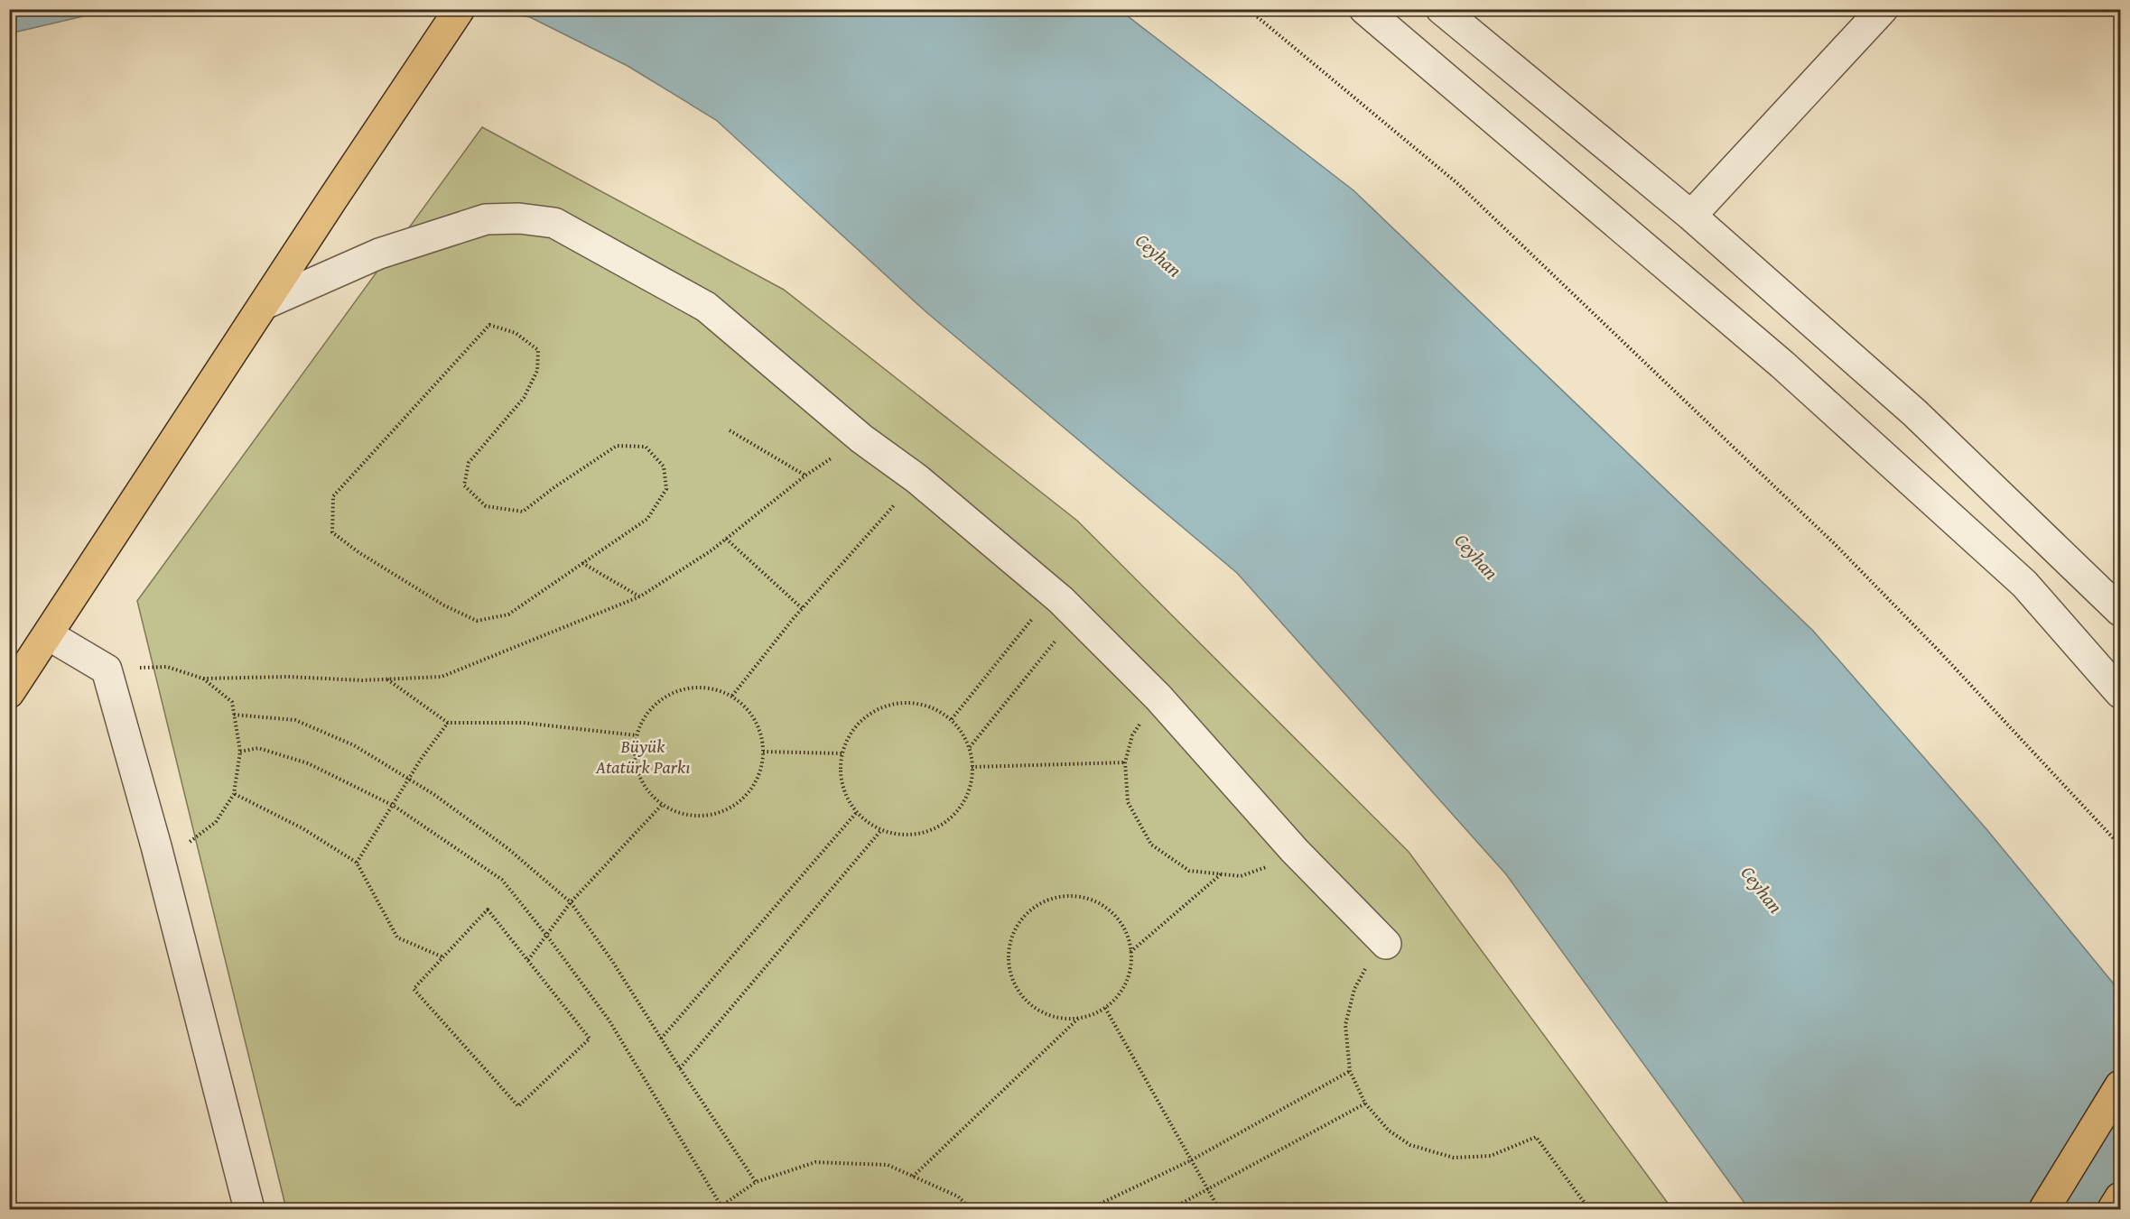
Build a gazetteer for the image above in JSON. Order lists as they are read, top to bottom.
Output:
{
  "water": ["Ceyhan"],
  "parks": ["Büyük Atatürk Parkı"]
}
